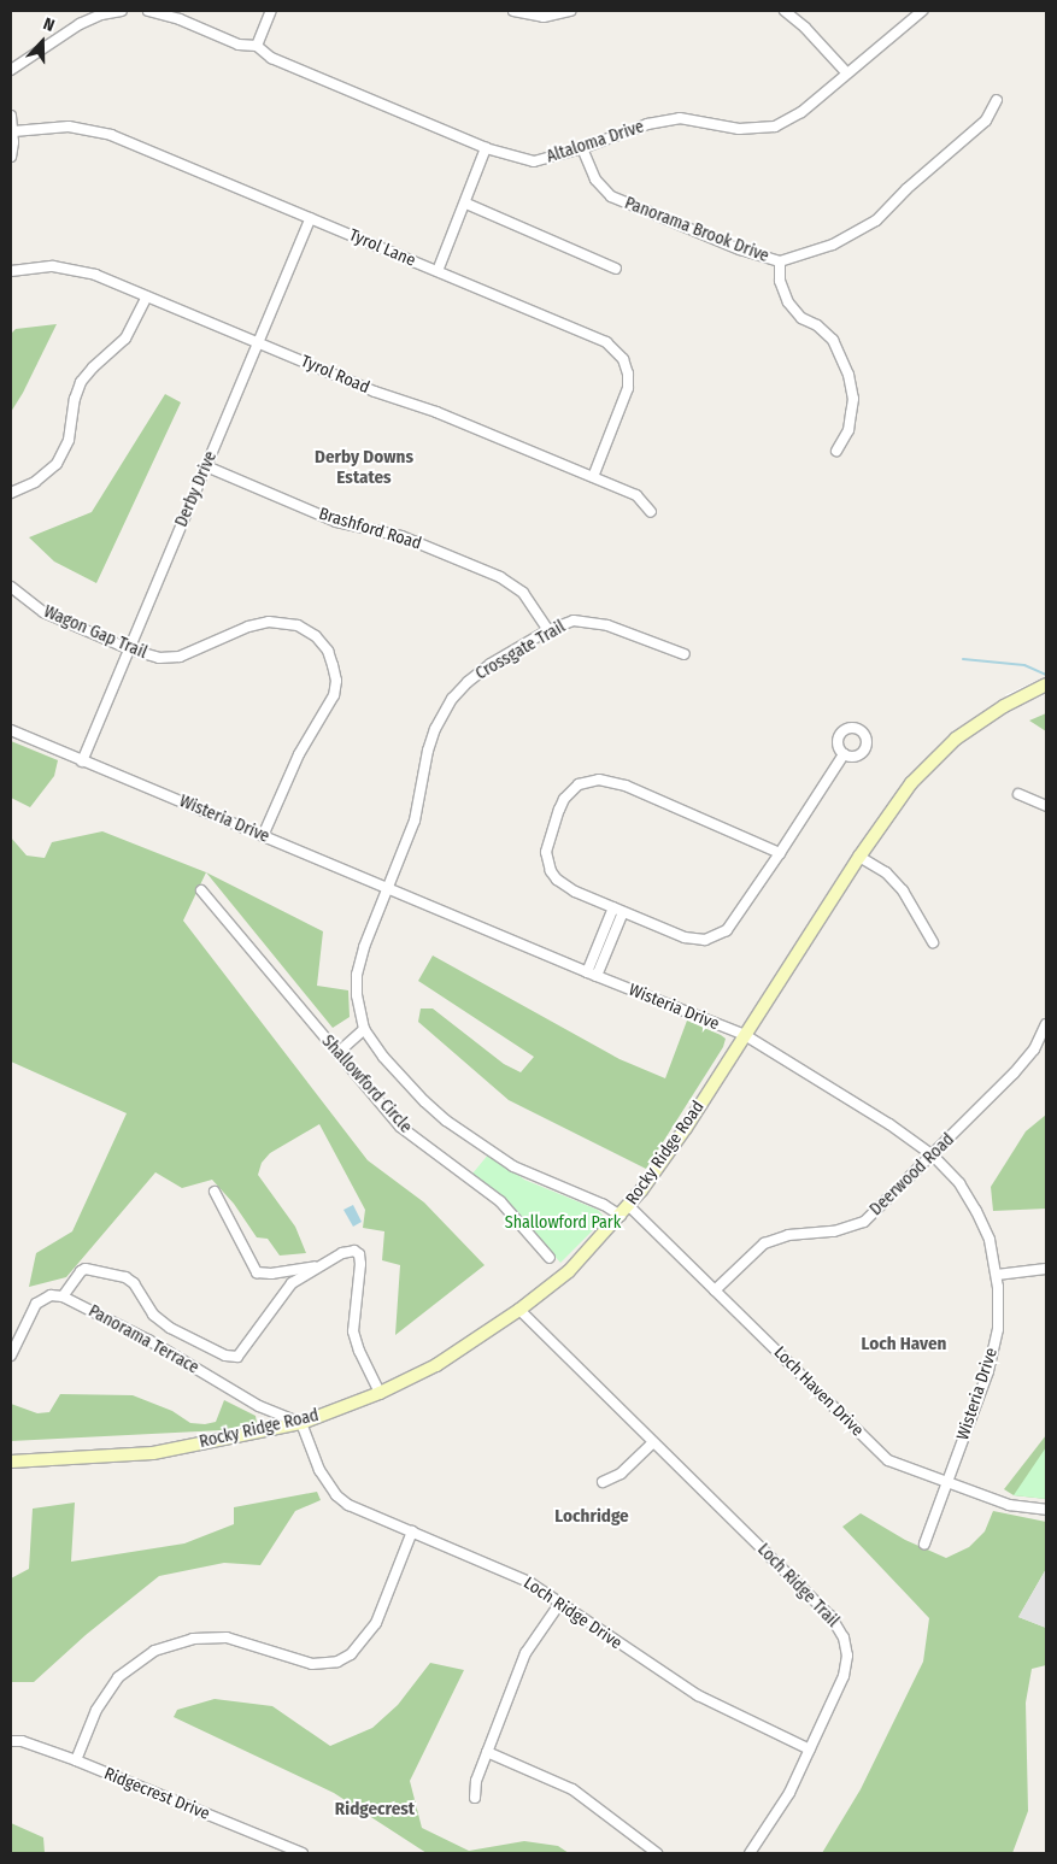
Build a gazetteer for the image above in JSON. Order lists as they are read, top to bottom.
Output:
{
  "streets": {
    "main road": ["Rocky Ridge Road"],
    "street": [
      "Altaloma Drive",
      "Panorama Brook Drive",
      "Tyrol Lane",
      "Tyrol Road",
      "Derby Drive",
      "Brashford Road",
      "Wagon Gap Trail",
      "Crossgate Trail",
      "Wisteria Drive",
      "Shallowford Circle",
      "Deerwood Road",
      "Panorama Terrace",
      "Loch Haven Drive",
      "Loch Ridge Trail",
      "Loch Ridge Drive",
      "Ridgecrest Drive"
    ]
  },
  "crossings": [
    ["Altaloma Drive", "Panorama Brook Drive"],
    ["Tyrol Lane", "Tyrol Road"],
    ["Tyrol Lane", "Derby Drive"],
    ["Tyrol Road", "Derby Drive"],
    ["Derby Drive", "Brashford Road"],
    ["Derby Drive", "Wagon Gap Trail"],
    ["Derby Drive", "Wisteria Drive"],
    ["Brashford Road", "Crossgate Trail"],
    ["Wagon Gap Trail", "Wisteria Drive"],
    ["Crossgate Trail", "Wisteria Drive"],
    ["Crossgate Trail", "Loch Haven Drive"],
    ["Wisteria Drive", "Rocky Ridge Road"],
    ["Wisteria Drive", "Deerwood Road"],
    ["Wisteria Drive", "Loch Haven Drive"],
    ["Rocky Ridge Road", "Panorama Terrace"],
    ["Rocky Ridge Road", "Loch Haven Drive"],
    ["Rocky Ridge Road", "Loch Ridge Trail"],
    ["Rocky Ridge Road", "Loch Ridge Drive"],
    ["Deerwood Road", "Loch Haven Drive"],
    ["Panorama Terrace", "Loch Ridge Drive"],
    ["Loch Ridge Trail", "Loch Ridge Drive"]
  ],
  "districts": [
    "Derby Downs Estates",
    "Loch Haven",
    "Lochridge",
    "Ridgecrest"
  ],
  "parks": ["Shallowford Park"],
  "north": "top"
}
